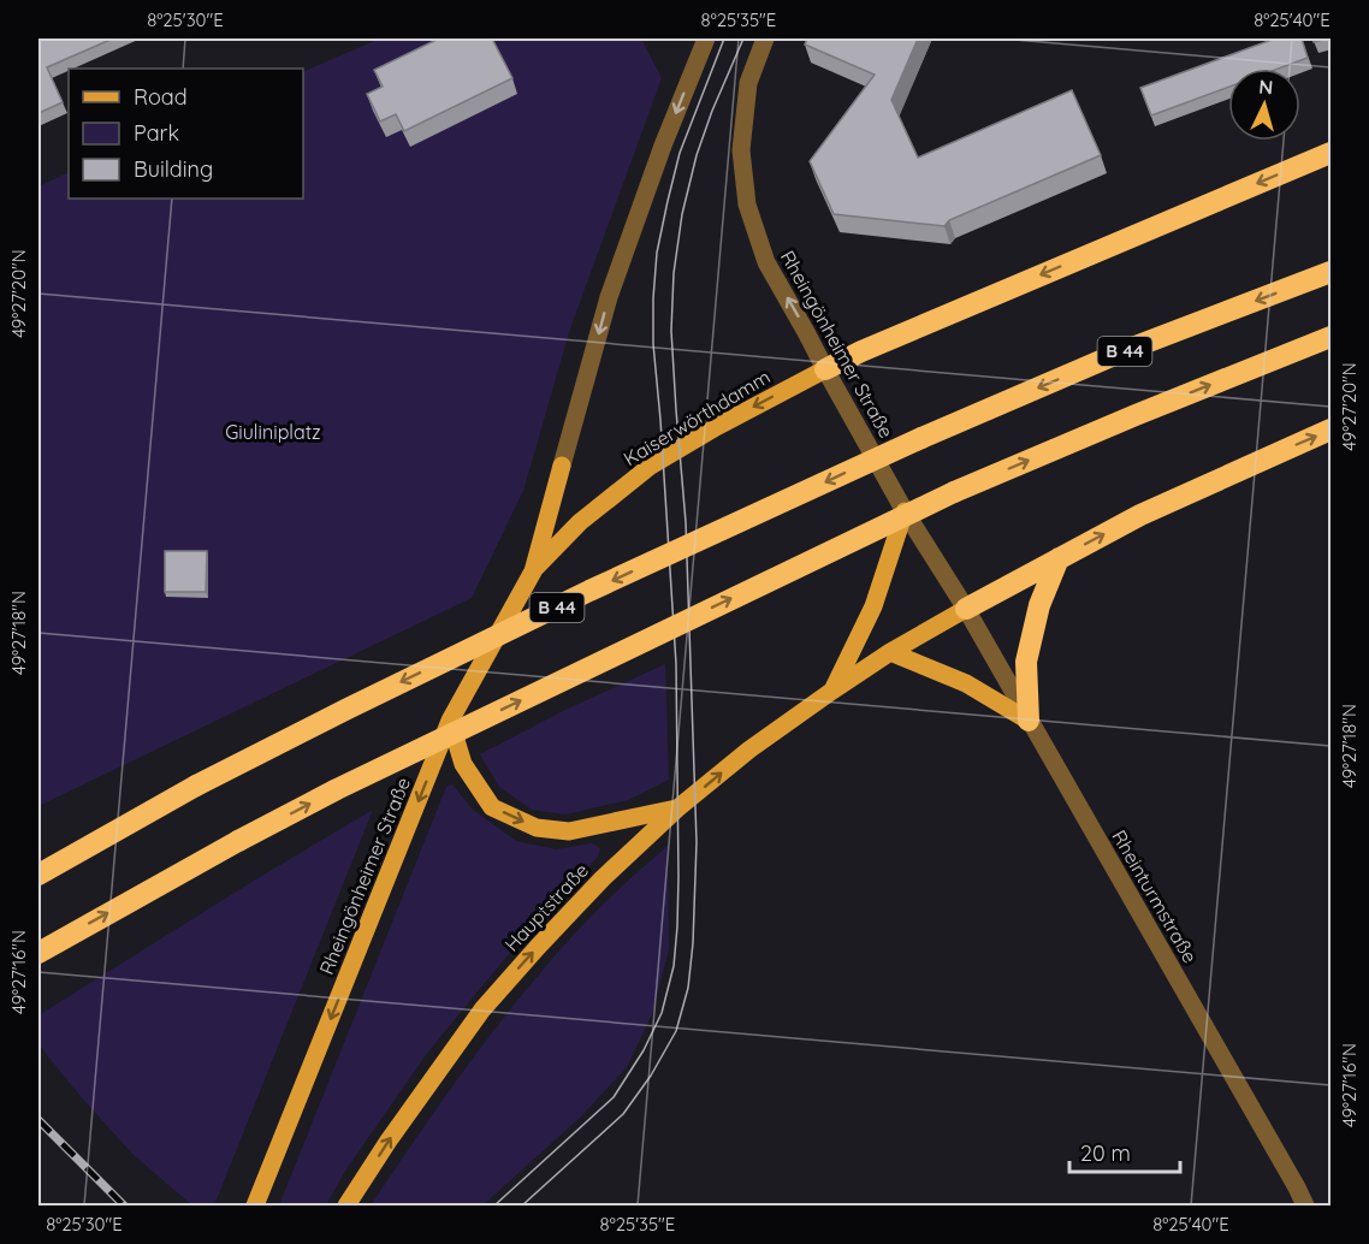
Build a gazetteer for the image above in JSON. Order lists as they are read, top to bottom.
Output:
{
  "streets": {
    "highway": ["B 44"],
    "main road": ["Rheingönheimer Straße", "Kaiserwörthdamm", "Hauptstraße"],
    "street": ["Rheinturmstraße"]
  },
  "crossings": [
    ["Rheingönheimer Straße", "Kaiserwörthdamm"],
    ["Rheingönheimer Straße", "Rheinturmstraße"]
  ],
  "one_way": ["Kaiserwörthdamm", "Hauptstraße"],
  "parks": ["Giuliniplatz"],
  "legend": ["Road", "Park", "Building"],
  "scale_bar": "20 m",
  "north": "top",
  "coordinates": [
    "8°25'30\"E",
    "8°25'35\"E",
    "8°25'40\"E",
    "49°27'20\"N",
    "49°27'18\"N",
    "49°27'16\"N"
  ]
}
